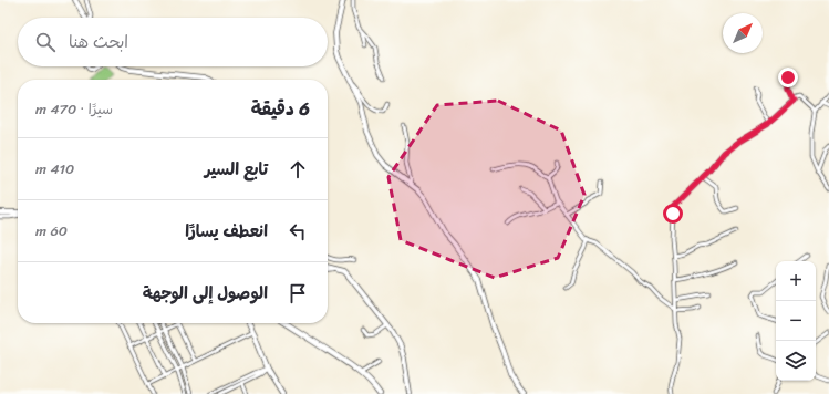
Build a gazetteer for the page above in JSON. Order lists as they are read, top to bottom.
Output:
{
  "north": "top right",
  "page": {
    "search": "ابحث هنا",
    "heading": ["6 دقيقة", "سيرًا · 470 m"],
    "list": [
      ["تابع السير", "410 m"],
      ["انعطف يسارًا", "60 m"],
      "الوصول إلى الوجهة"
    ],
    "map_buttons": ["+", "−"]
  }
}
